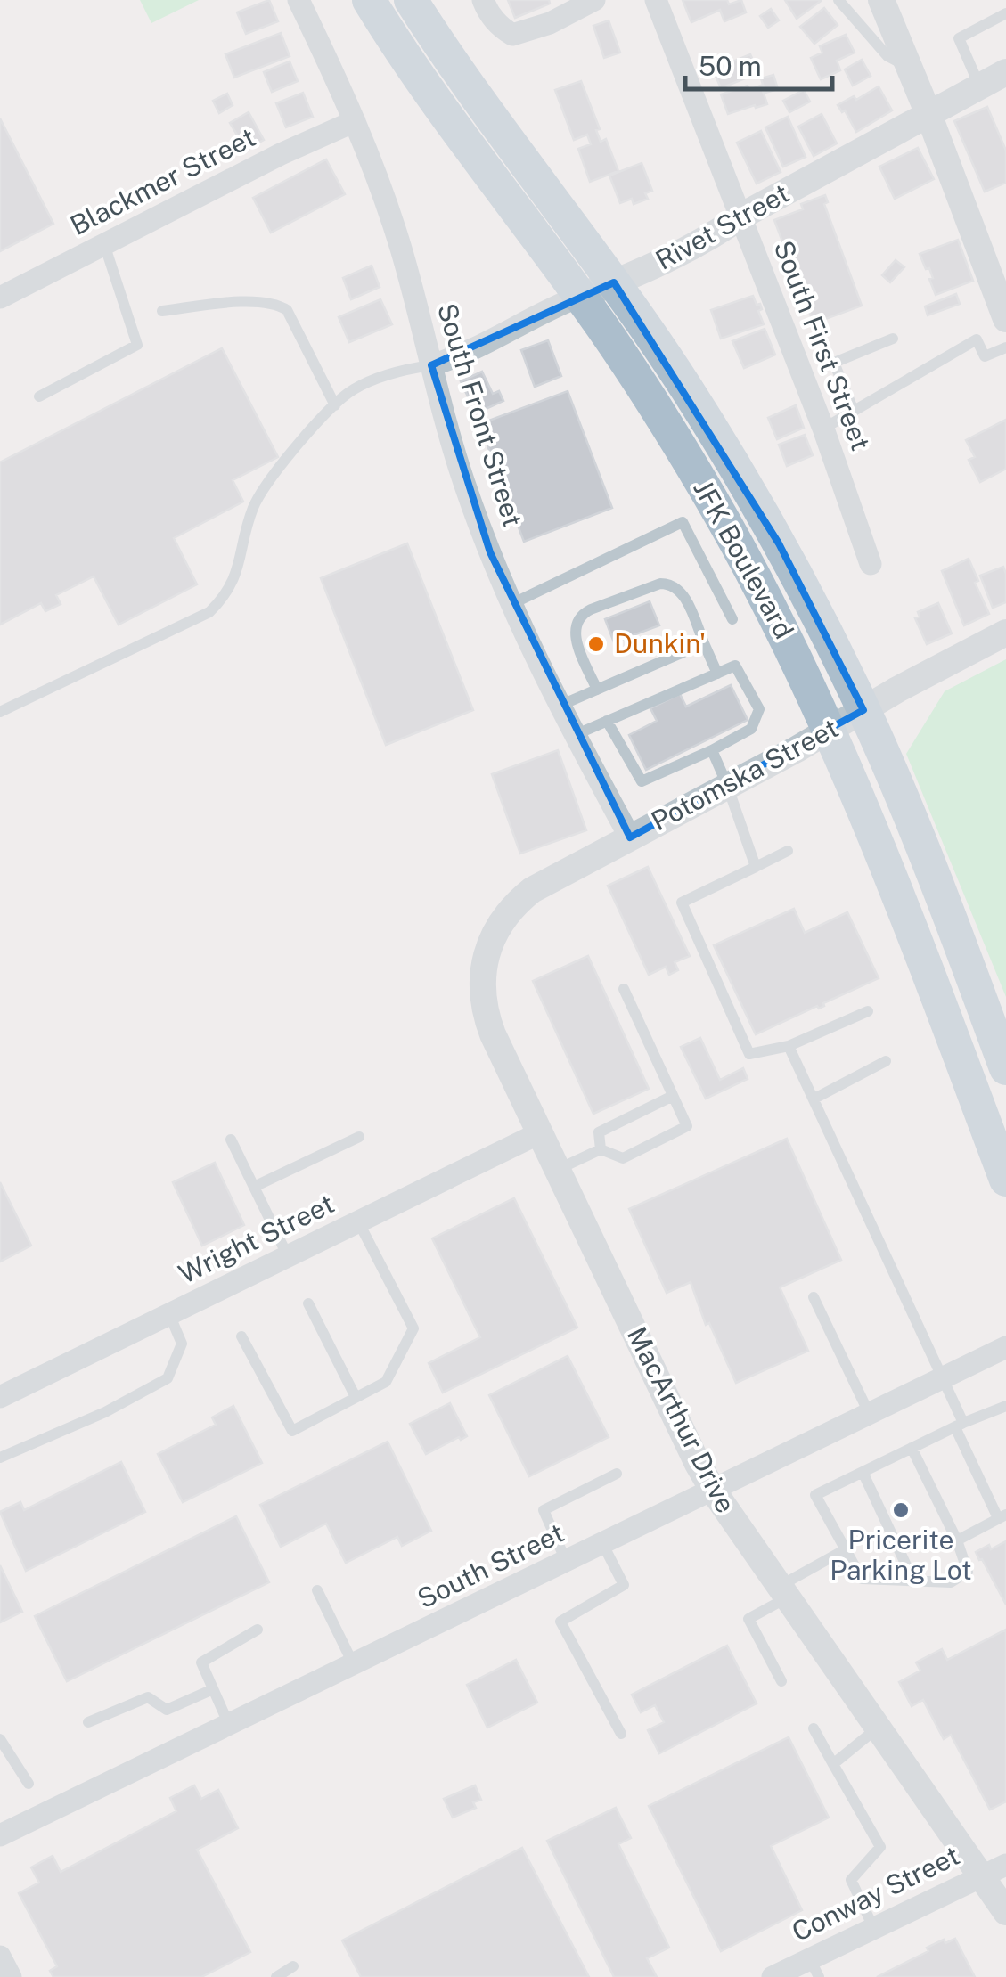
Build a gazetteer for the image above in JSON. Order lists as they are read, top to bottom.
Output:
{
  "streets": {
    "main road": ["JFK Boulevard"],
    "street": [
      "Blackmer Street",
      "Rivet Street",
      "South First Street",
      "South Front Street",
      "Potomska Street",
      "Wright Street",
      "MacArthur Drive",
      "South Street",
      "Conway Street"
    ]
  },
  "crossings": [
    ["Blackmer Street", "South Front Street"],
    ["Rivet Street", "South First Street"],
    ["Rivet Street", "South Front Street"],
    ["Rivet Street", "JFK Boulevard"],
    ["South Front Street", "Potomska Street"],
    ["JFK Boulevard", "Potomska Street"],
    ["Potomska Street", "MacArthur Drive"],
    ["Wright Street", "MacArthur Drive"],
    ["MacArthur Drive", "South Street"],
    ["MacArthur Drive", "Conway Street"]
  ],
  "places": ["Dunkin'", "Pricerite Parking Lot"],
  "scale_bar": "50 m"
}
